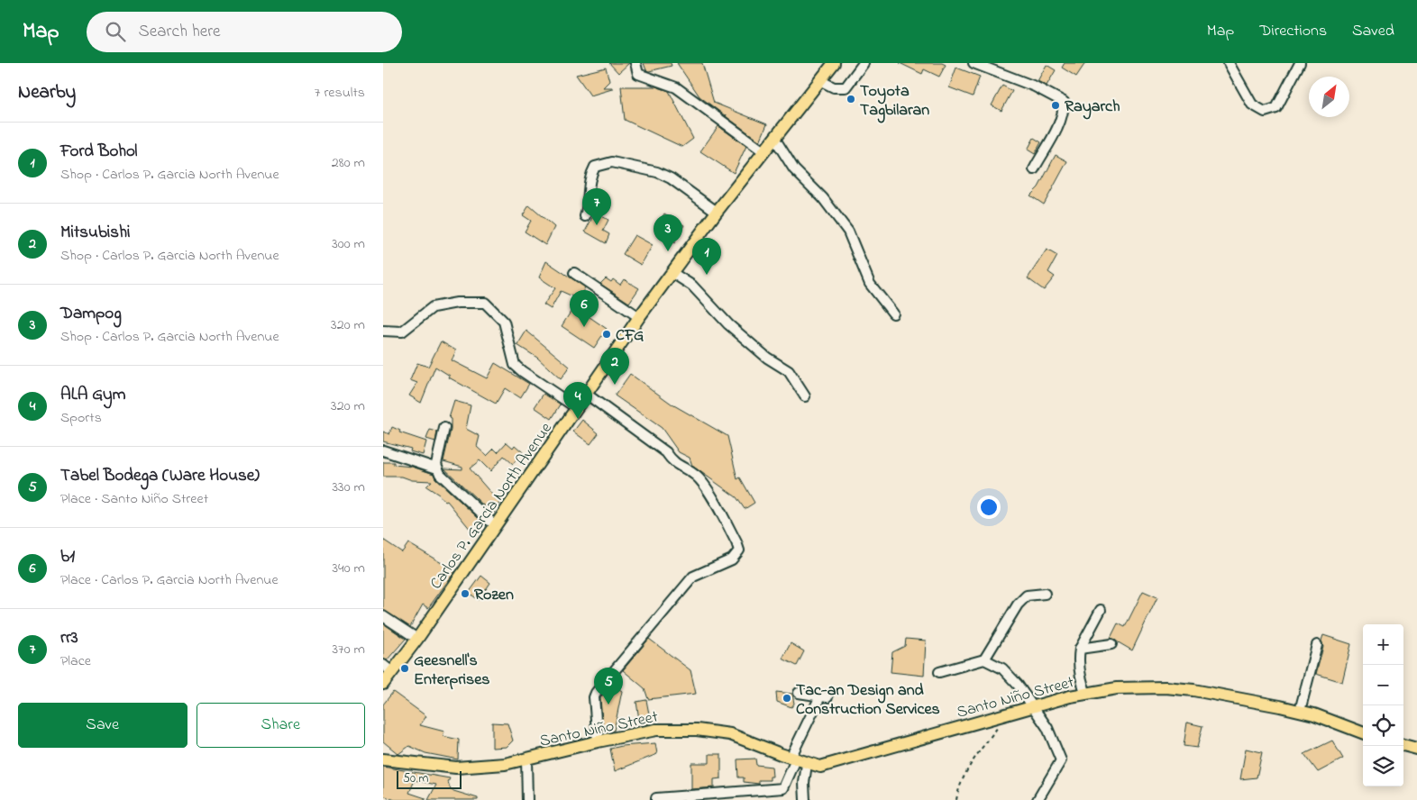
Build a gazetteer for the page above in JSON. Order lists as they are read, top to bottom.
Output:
{
  "streets": {
    "main road": ["Carlos P. Garcia North Avenue", "Santo Niño Street"]
  },
  "places": [
    "Toyota Tagbilaran",
    "Rayarch",
    "CFG",
    "Rozen",
    "Geesnell's Enterprises",
    "Tac-an Design and Construction Services"
  ],
  "scale_bar": "50 m",
  "north": "top right",
  "page": {
    "header": "Map",
    "search": "Search here",
    "nav": ["Map", "Directions", "Saved"],
    "heading": ["Nearby", "7 results"],
    "list": [
      {
        "mark": "1",
        "name": "Ford Bohol",
        "note": "Shop · Carlos P. Garcia North Avenue",
        "value": "280 m"
      },
      {
        "mark": "2",
        "name": "Mitsubishi",
        "note": "Shop · Carlos P. Garcia North Avenue",
        "value": "300 m"
      },
      {
        "mark": "3",
        "name": "Dampog",
        "note": "Shop · Carlos P. Garcia North Avenue",
        "value": "320 m"
      },
      {
        "mark": "4",
        "name": "ALA Gym",
        "note": "Sports",
        "value": "320 m"
      },
      {
        "mark": "5",
        "name": "Tabel Bodega (Ware House)",
        "note": "Place · Santo Niño Street",
        "value": "330 m"
      },
      {
        "mark": "6",
        "name": "b1",
        "note": "Place · Carlos P. Garcia North Avenue",
        "value": "340 m"
      },
      {
        "mark": "7",
        "name": "rr3",
        "note": "Place",
        "value": "370 m"
      }
    ],
    "pins": [
      "7",
      "3",
      "1",
      "6",
      "2",
      "4",
      "5"
    ],
    "map_buttons": ["+", "−"],
    "buttons": ["Save", "Share"],
    "scale": "50 m"
  }
}
